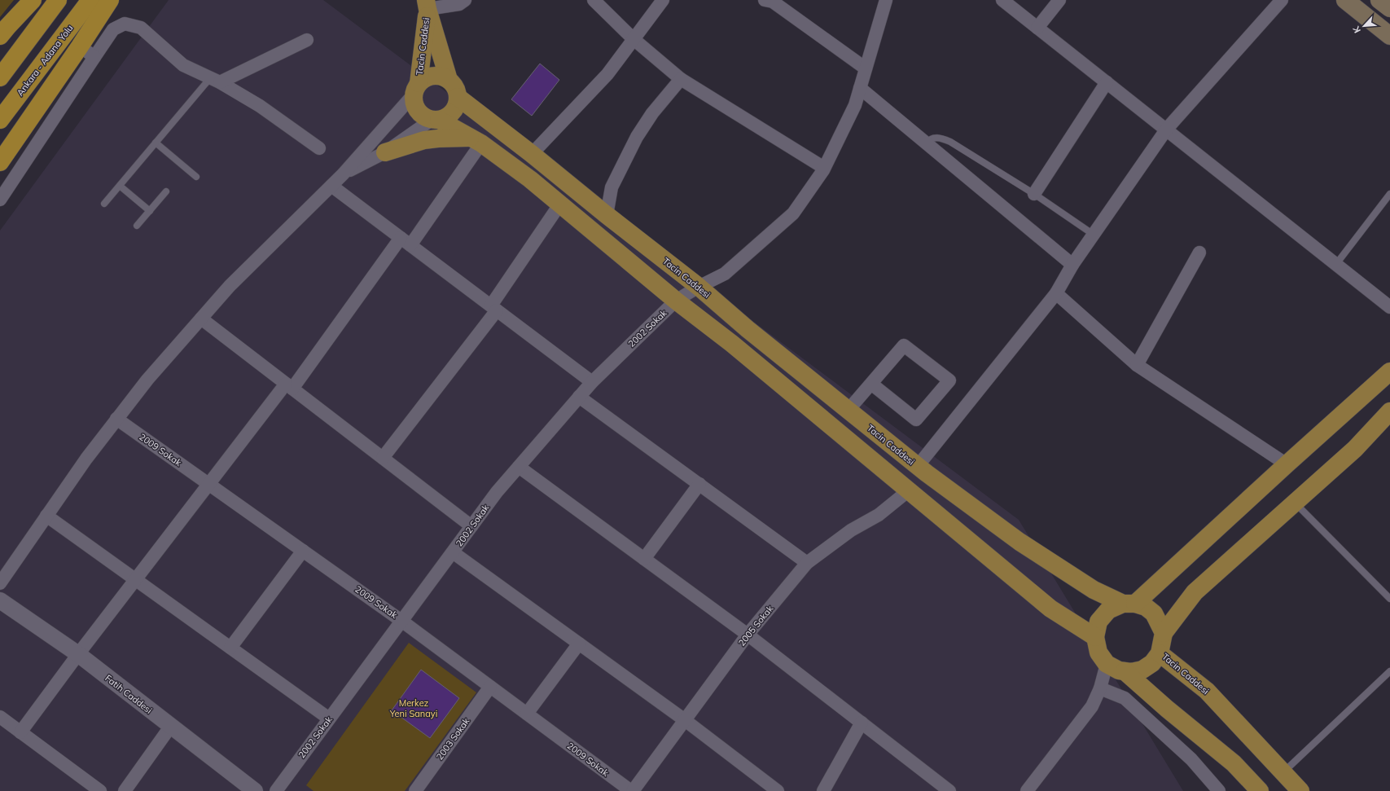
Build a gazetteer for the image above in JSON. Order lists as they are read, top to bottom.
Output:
{
  "streets": {
    "highway": ["Ankara - Adana Yolu"],
    "main road": ["Tacin Caddesi"],
    "street": [
      "2002 Sokak",
      "2009 Sokak",
      "2005 Sokak",
      "Fatih Caddesi",
      "2003 Sokak"
    ]
  },
  "crossings": [
    ["Tacin Caddesi", "2002 Sokak"],
    ["2002 Sokak", "2009 Sokak"],
    ["2009 Sokak", "2005 Sokak"],
    ["2009 Sokak", "2003 Sokak"]
  ],
  "parks": ["Merkez Yeni Sanayi"],
  "north": "bottom left"
}
